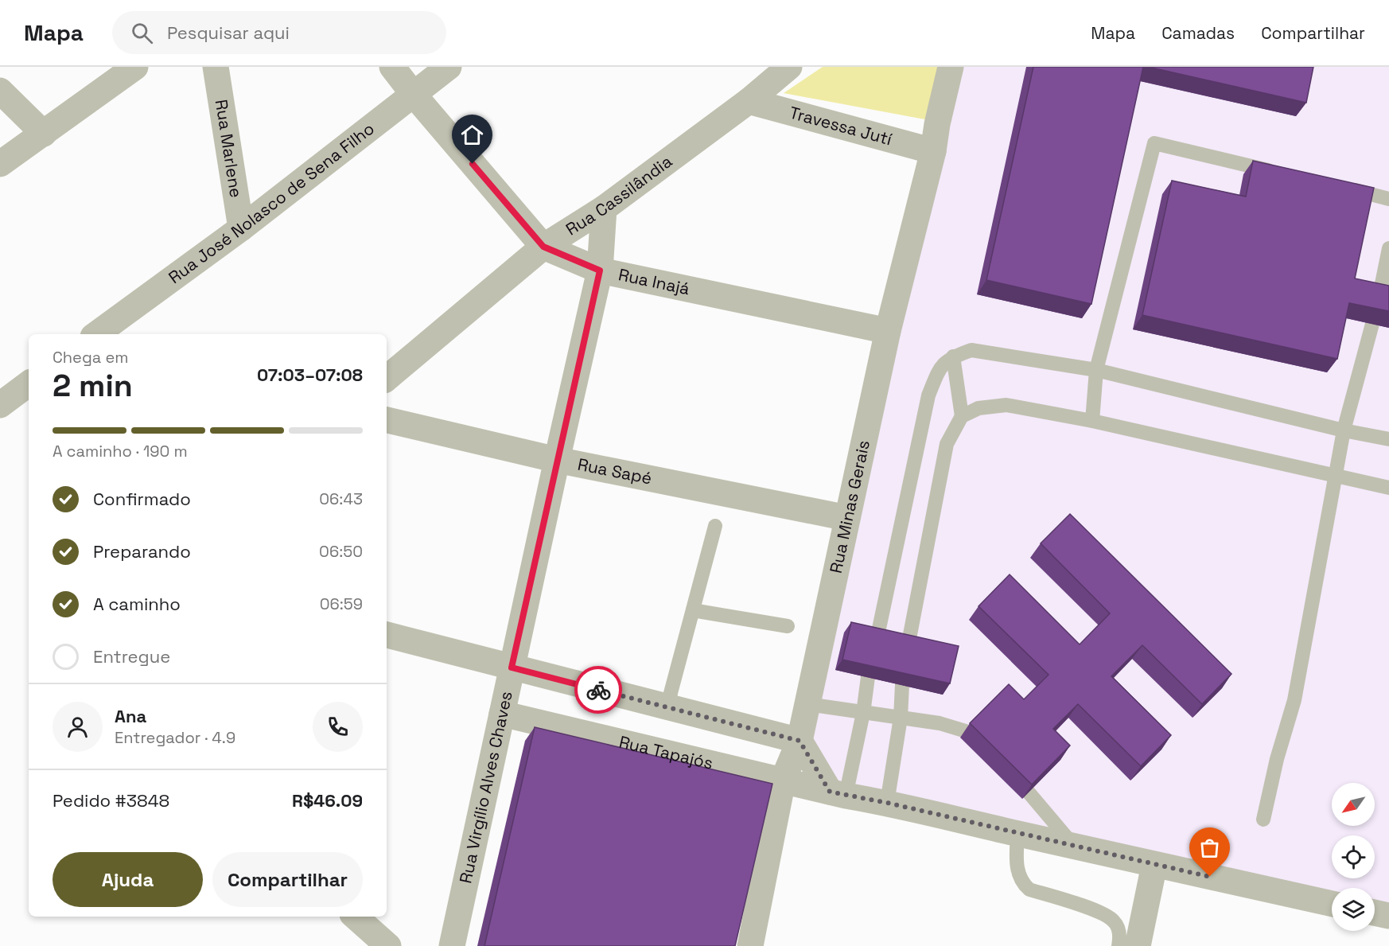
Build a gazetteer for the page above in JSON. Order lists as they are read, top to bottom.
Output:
{
  "streets": {
    "street": [
      "Travessa Jutí",
      "Rua Marlene",
      "Rua Cassilândia",
      "Rua José Nolasco de Sena Filho",
      "Rua Inajá",
      "Rua Sapé",
      "Rua Minas Gerais",
      "Rua Tapajós",
      "Rua Virgílio Alves Chaves"
    ]
  },
  "crossings": [
    ["Travessa Jutí", "Rua Cassilândia"],
    ["Travessa Jutí", "Rua Minas Gerais"],
    ["Rua Marlene", "Rua José Nolasco de Sena Filho"],
    ["Rua Cassilândia", "Rua Inajá"],
    ["Rua Cassilândia", "Rua Virgílio Alves Chaves"],
    ["Rua José Nolasco de Sena Filho", "Rua Inajá"],
    ["Rua Inajá", "Rua Minas Gerais"],
    ["Rua Inajá", "Rua Virgílio Alves Chaves"],
    ["Rua Sapé", "Rua Minas Gerais"],
    ["Rua Sapé", "Rua Virgílio Alves Chaves"],
    ["Rua Minas Gerais", "Rua Tapajós"],
    ["Rua Tapajós", "Rua Virgílio Alves Chaves"]
  ],
  "north": "bottom left",
  "page": {
    "header": "Mapa",
    "search": "Pesquisar aqui",
    "nav": ["Mapa", "Camadas", "Compartilhar"],
    "heading": ["2 min", "Chega em", "07:03–07:08"],
    "panel": [
      "Ana",
      "Entregador · 4.9",
      "Pedido #3848",
      "R$46.09"
    ],
    "bar": "A caminho · 190 m",
    "list": [
      ["Confirmado", "06:43"],
      ["Preparando", "06:50"],
      ["A caminho", "06:59"],
      "Entregue"
    ],
    "buttons": ["Ajuda", "Compartilhar"]
  }
}
